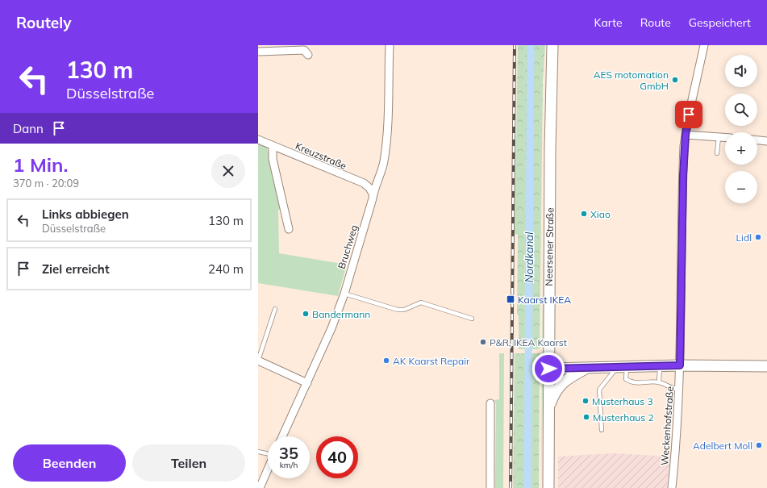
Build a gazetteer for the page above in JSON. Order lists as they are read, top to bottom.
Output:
{
  "streets": {
    "main road": ["Neersener Straße"],
    "street": ["Kreuzstraße", "Bruchweg", "Weckenhofstraße"]
  },
  "crossings": [
    ["Kreuzstraße", "Bruchweg"]
  ],
  "water": ["Nordkanal"],
  "places": {
    "other": [
      "AES motomation GmbH",
      "Xiao",
      "Lidl",
      "Bandermann",
      "P&R, IKEA Kaarst",
      "AK Kaarst Repair",
      "Musterhaus 3",
      "Musterhaus 2",
      "Adelbert Moll"
    ],
    "transit": ["Kaarst IKEA"]
  },
  "page": {
    "header": "Routely",
    "nav": ["Karte", "Route", "Gespeichert"],
    "turn": ["130 m", "Düsselstraße"],
    "map_buttons": ["+", "−"],
    "then": "Dann",
    "heading": ["1 Min.", "370 m · 20:09"],
    "list": [
      {
        "name": "Links abbiegen",
        "note": "Düsselstraße",
        "value": "130 m"
      },
      {
        "name": "Ziel erreicht",
        "value": "240 m"
      }
    ],
    "speed": "35 km/h",
    "limit": "40",
    "buttons": ["Beenden", "Teilen"]
  }
}
